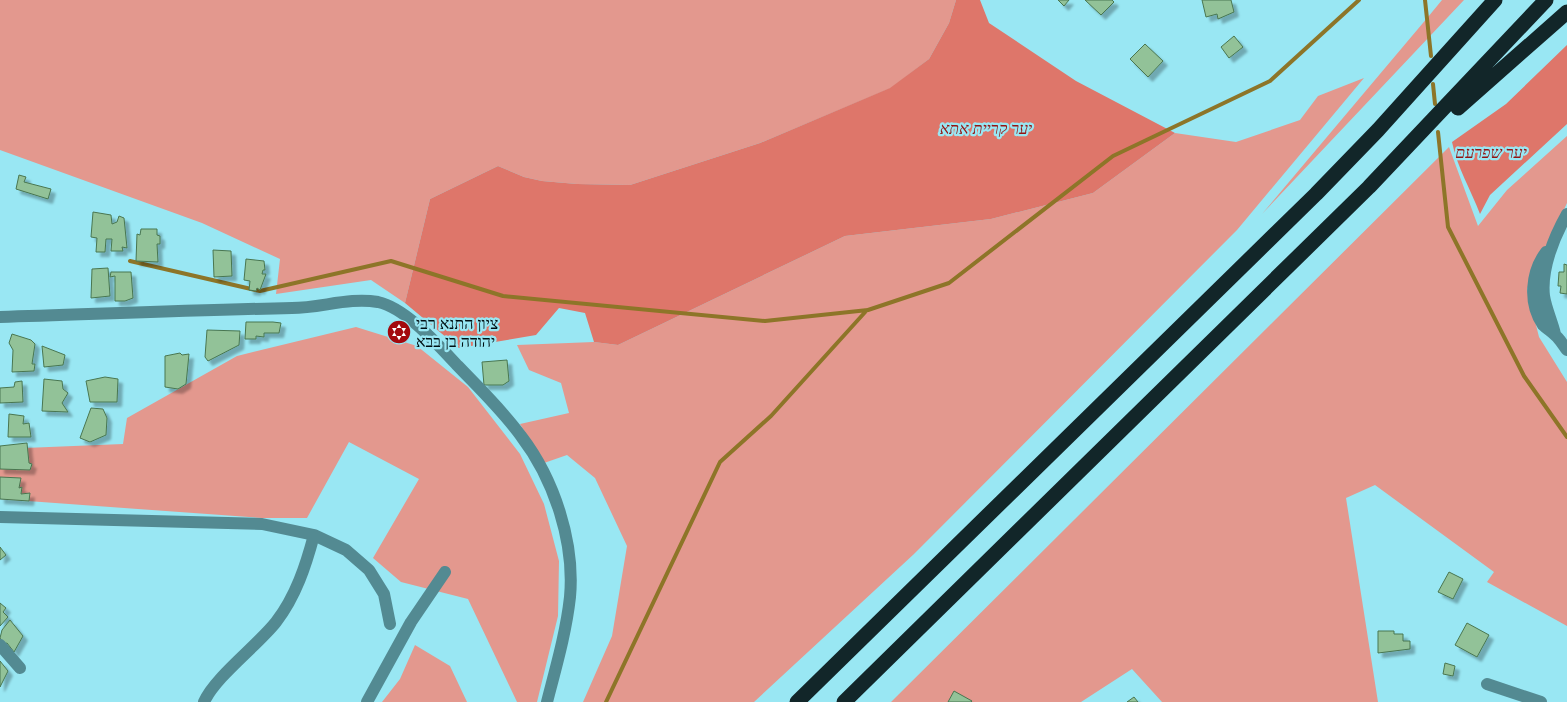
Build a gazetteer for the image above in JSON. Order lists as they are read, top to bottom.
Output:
{
  "parks": ["יער קריית אתא", "יער שפרעם"],
  "places": {
    "synagogue": ["ציון התנא רבי יהודה בן בבא"]
  }
}
